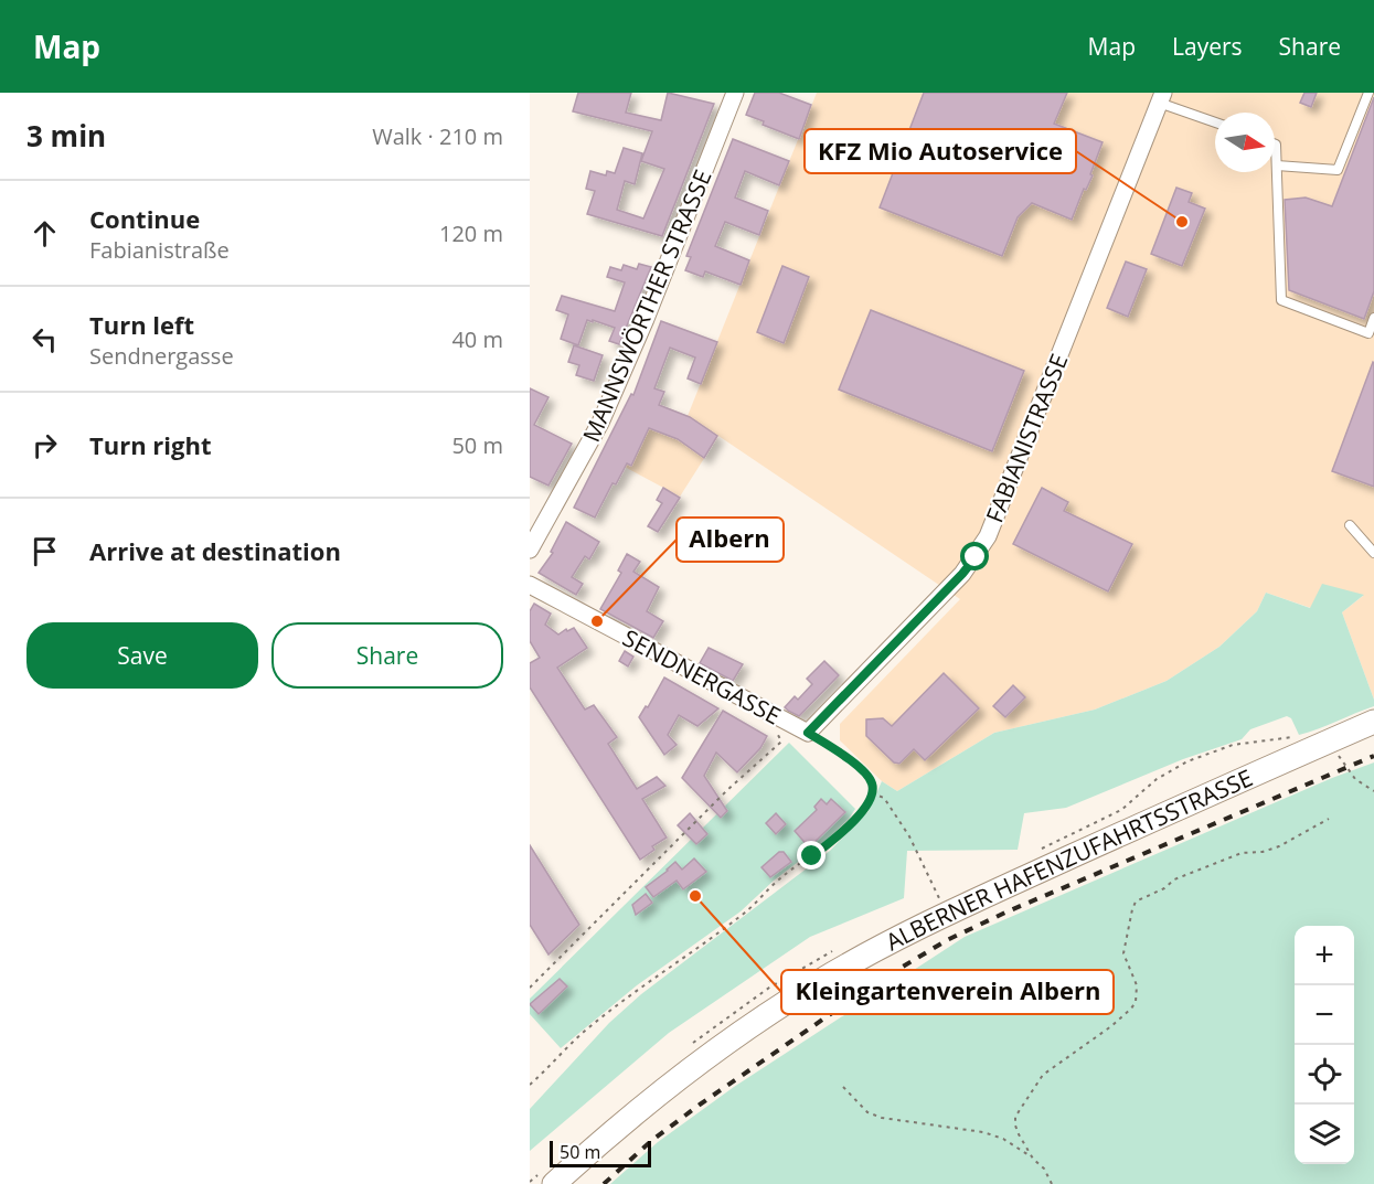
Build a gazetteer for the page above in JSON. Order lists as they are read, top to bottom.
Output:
{
  "streets": {
    "main road": ["ALBERNER HAFENZUFAHRTSSTRASSE"],
    "street": ["MANNSWÖRTHER STRASSE", "FABIANISTRASSE", "SENDNERGASSE"]
  },
  "crossings": [
    ["FABIANISTRASSE", "SENDNERGASSE"]
  ],
  "places": ["KFZ Mio Autoservice", "Albern", "Kleingartenverein Albern"],
  "scale_bar": "50 m",
  "north": "right",
  "page": {
    "header": "Map",
    "nav": ["Map", "Layers", "Share"],
    "heading": ["3 min", "Walk · 210 m"],
    "list": [
      ["Continue", "Fabianistraße", "120 m"],
      ["Turn left", "Sendnergasse", "40 m"],
      ["Turn right", "50 m"],
      "Arrive at destination"
    ],
    "buttons": ["Save", "Share"],
    "map_buttons": ["+", "−"],
    "scale": "50 m"
  }
}
